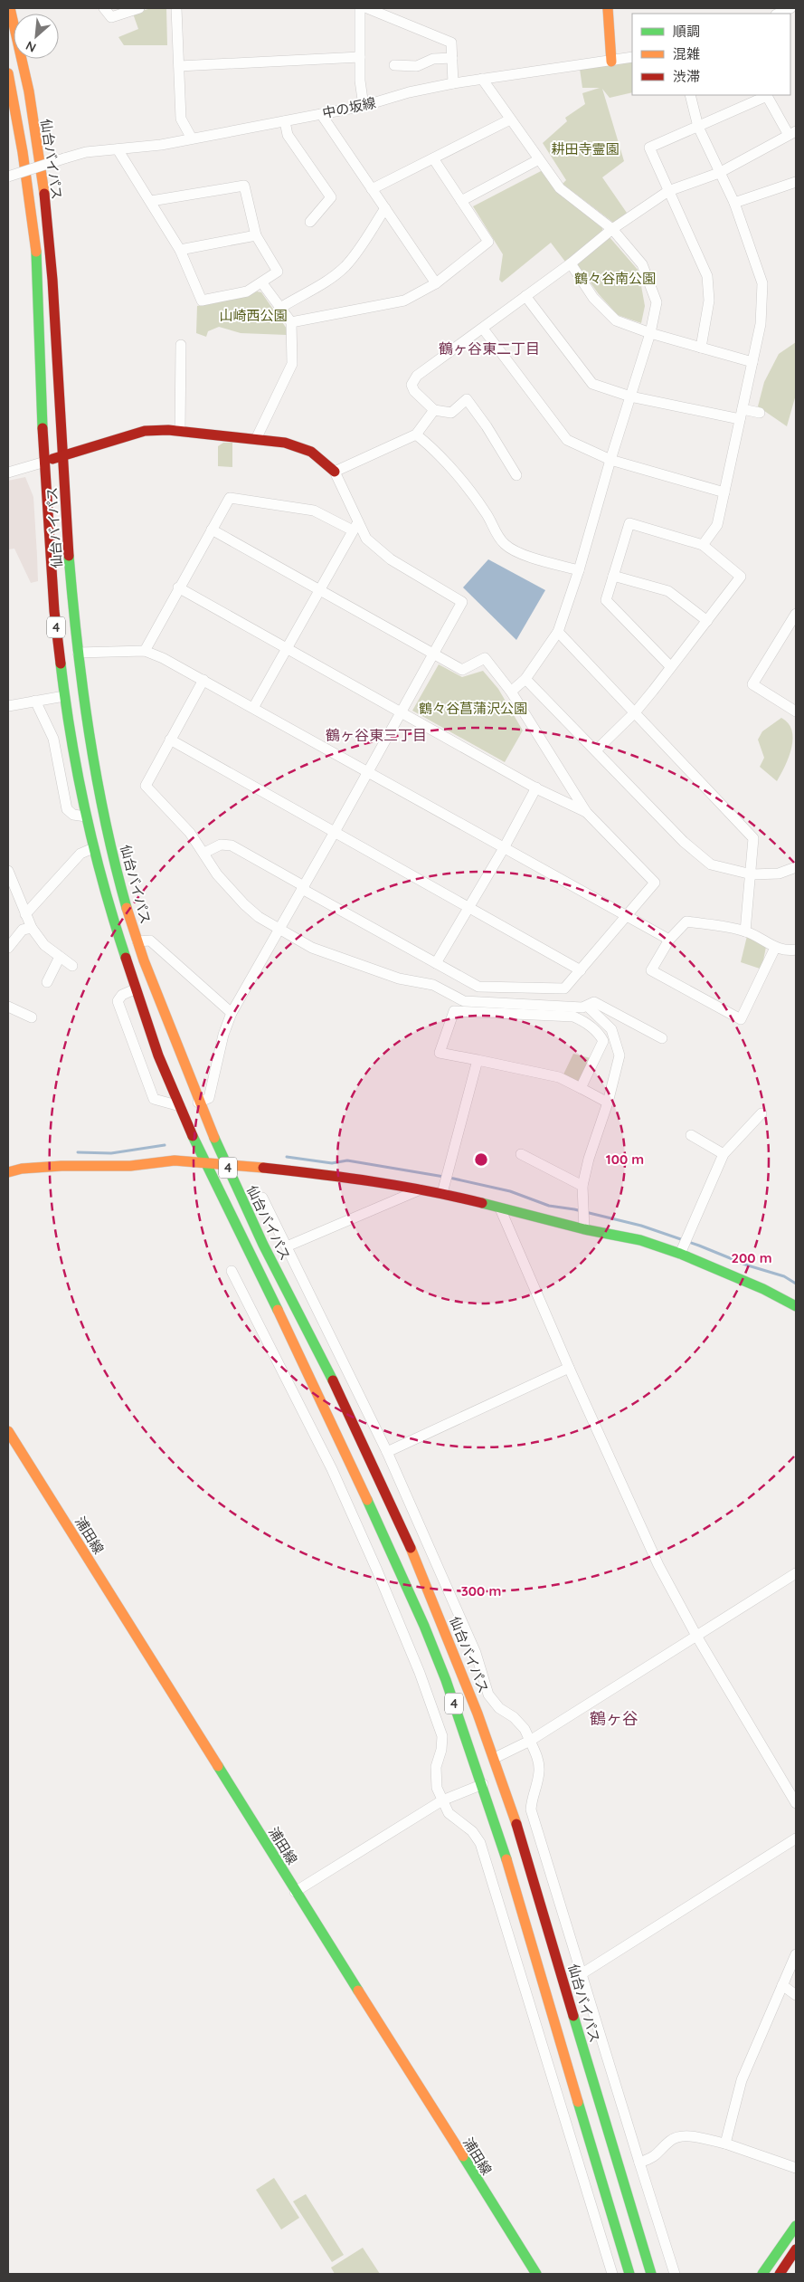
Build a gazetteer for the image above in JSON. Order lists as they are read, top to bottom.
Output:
{
  "streets": {
    "main road": ["仙台バイパス", "4", "浦田線"],
    "street": ["中の坂線"]
  },
  "districts": ["鶴ヶ谷東二丁目", "鶴ヶ谷東三丁目", "鶴ヶ谷"],
  "parks": [
    "耕田寺霊園",
    "鶴々谷南公園",
    "山崎西公園",
    "鶴々谷菖蒲沢公園"
  ],
  "legend": ["順調", "混雑", "渋滞"],
  "north": "bottom left",
  "rings": ["100 m", "200 m", "300 m"]
}
